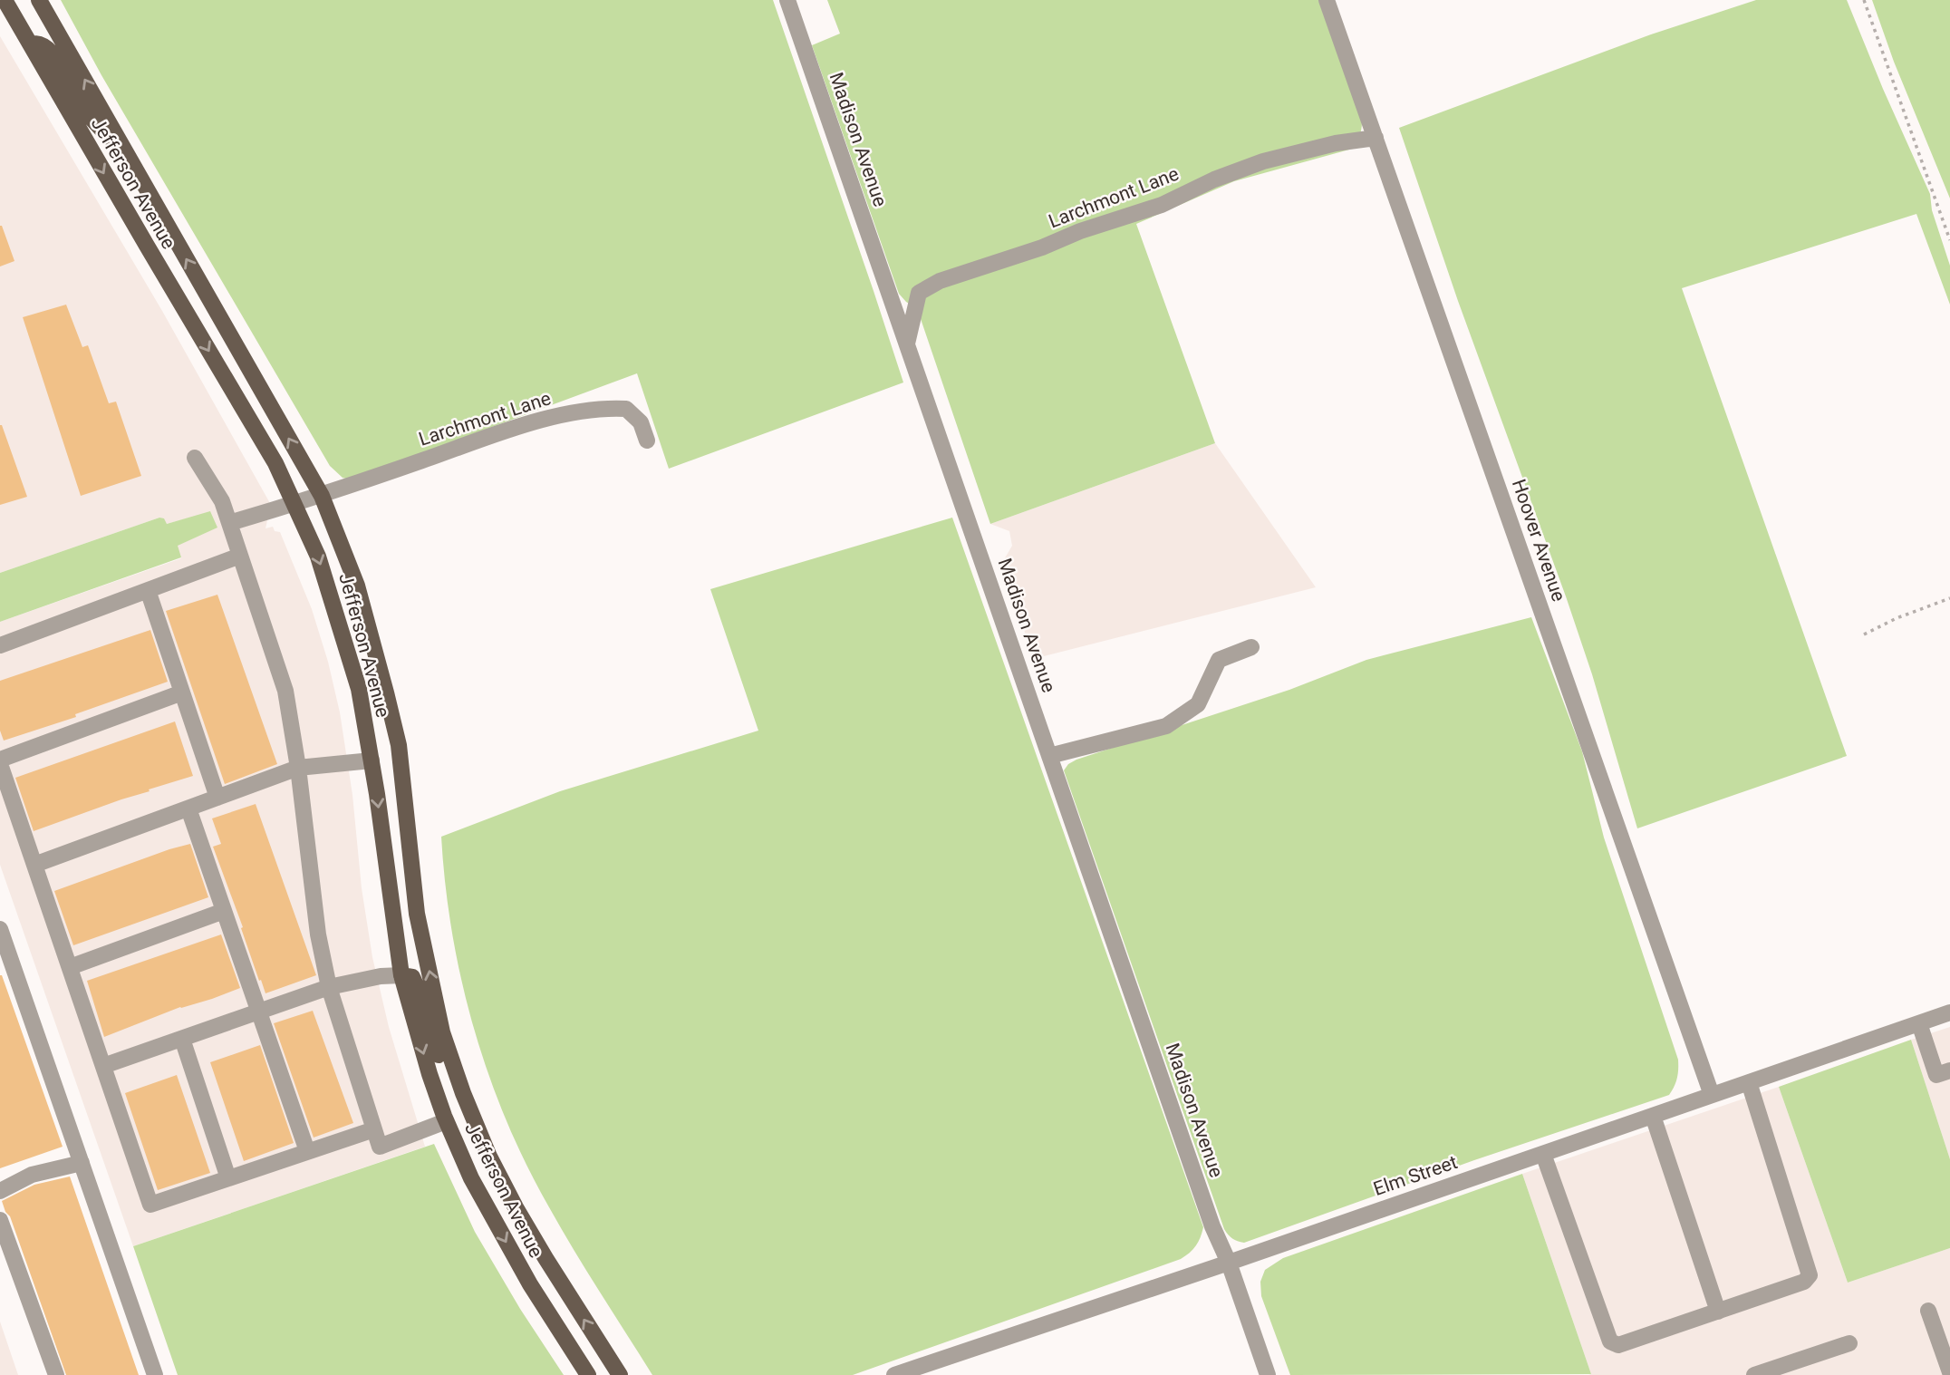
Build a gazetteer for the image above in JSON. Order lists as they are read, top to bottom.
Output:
{
  "streets": {
    "main road": ["Jefferson Avenue"],
    "street": [
      "Madison Avenue",
      "Larchmont Lane",
      "Hoover Avenue",
      "Elm Street"
    ]
  },
  "crossings": [
    ["Madison Avenue", "Larchmont Lane"],
    ["Madison Avenue", "Elm Street"],
    ["Jefferson Avenue", "Larchmont Lane"],
    ["Larchmont Lane", "Hoover Avenue"],
    ["Hoover Avenue", "Elm Street"]
  ]
}
